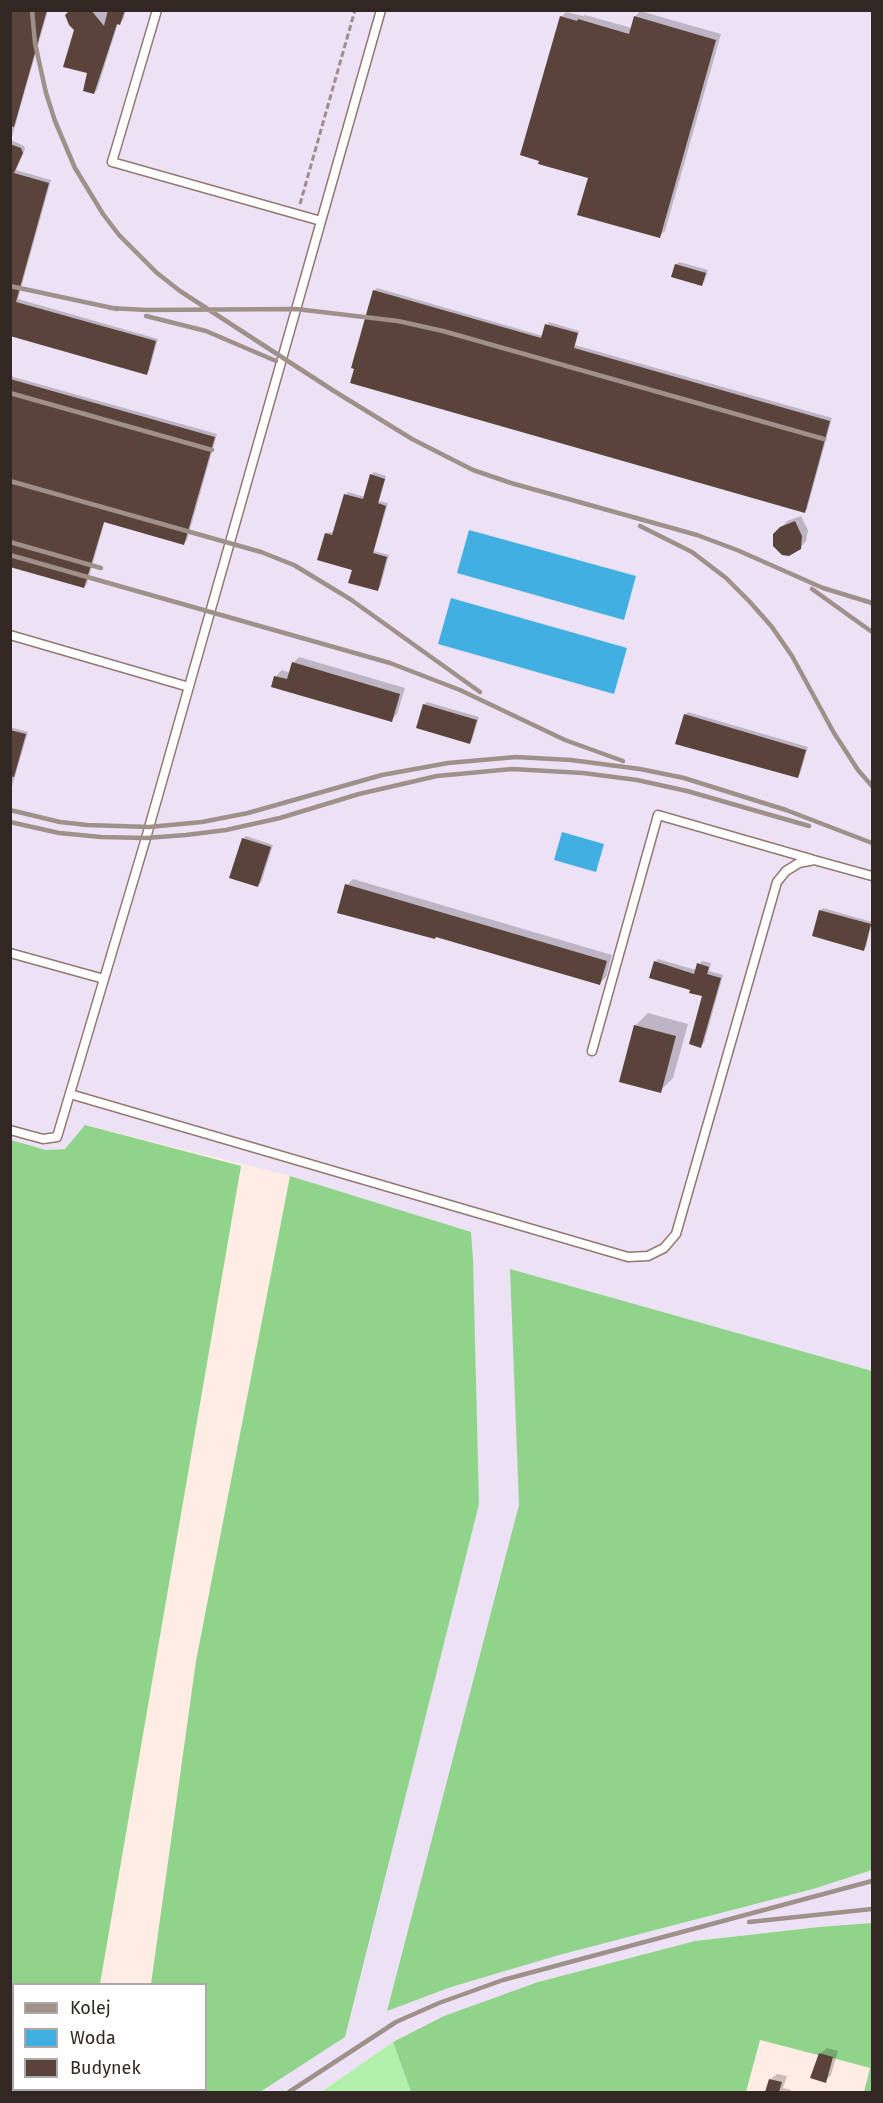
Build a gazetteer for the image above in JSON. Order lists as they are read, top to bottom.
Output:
{
  "legend": ["Kolej", "Woda", "Budynek"]
}
